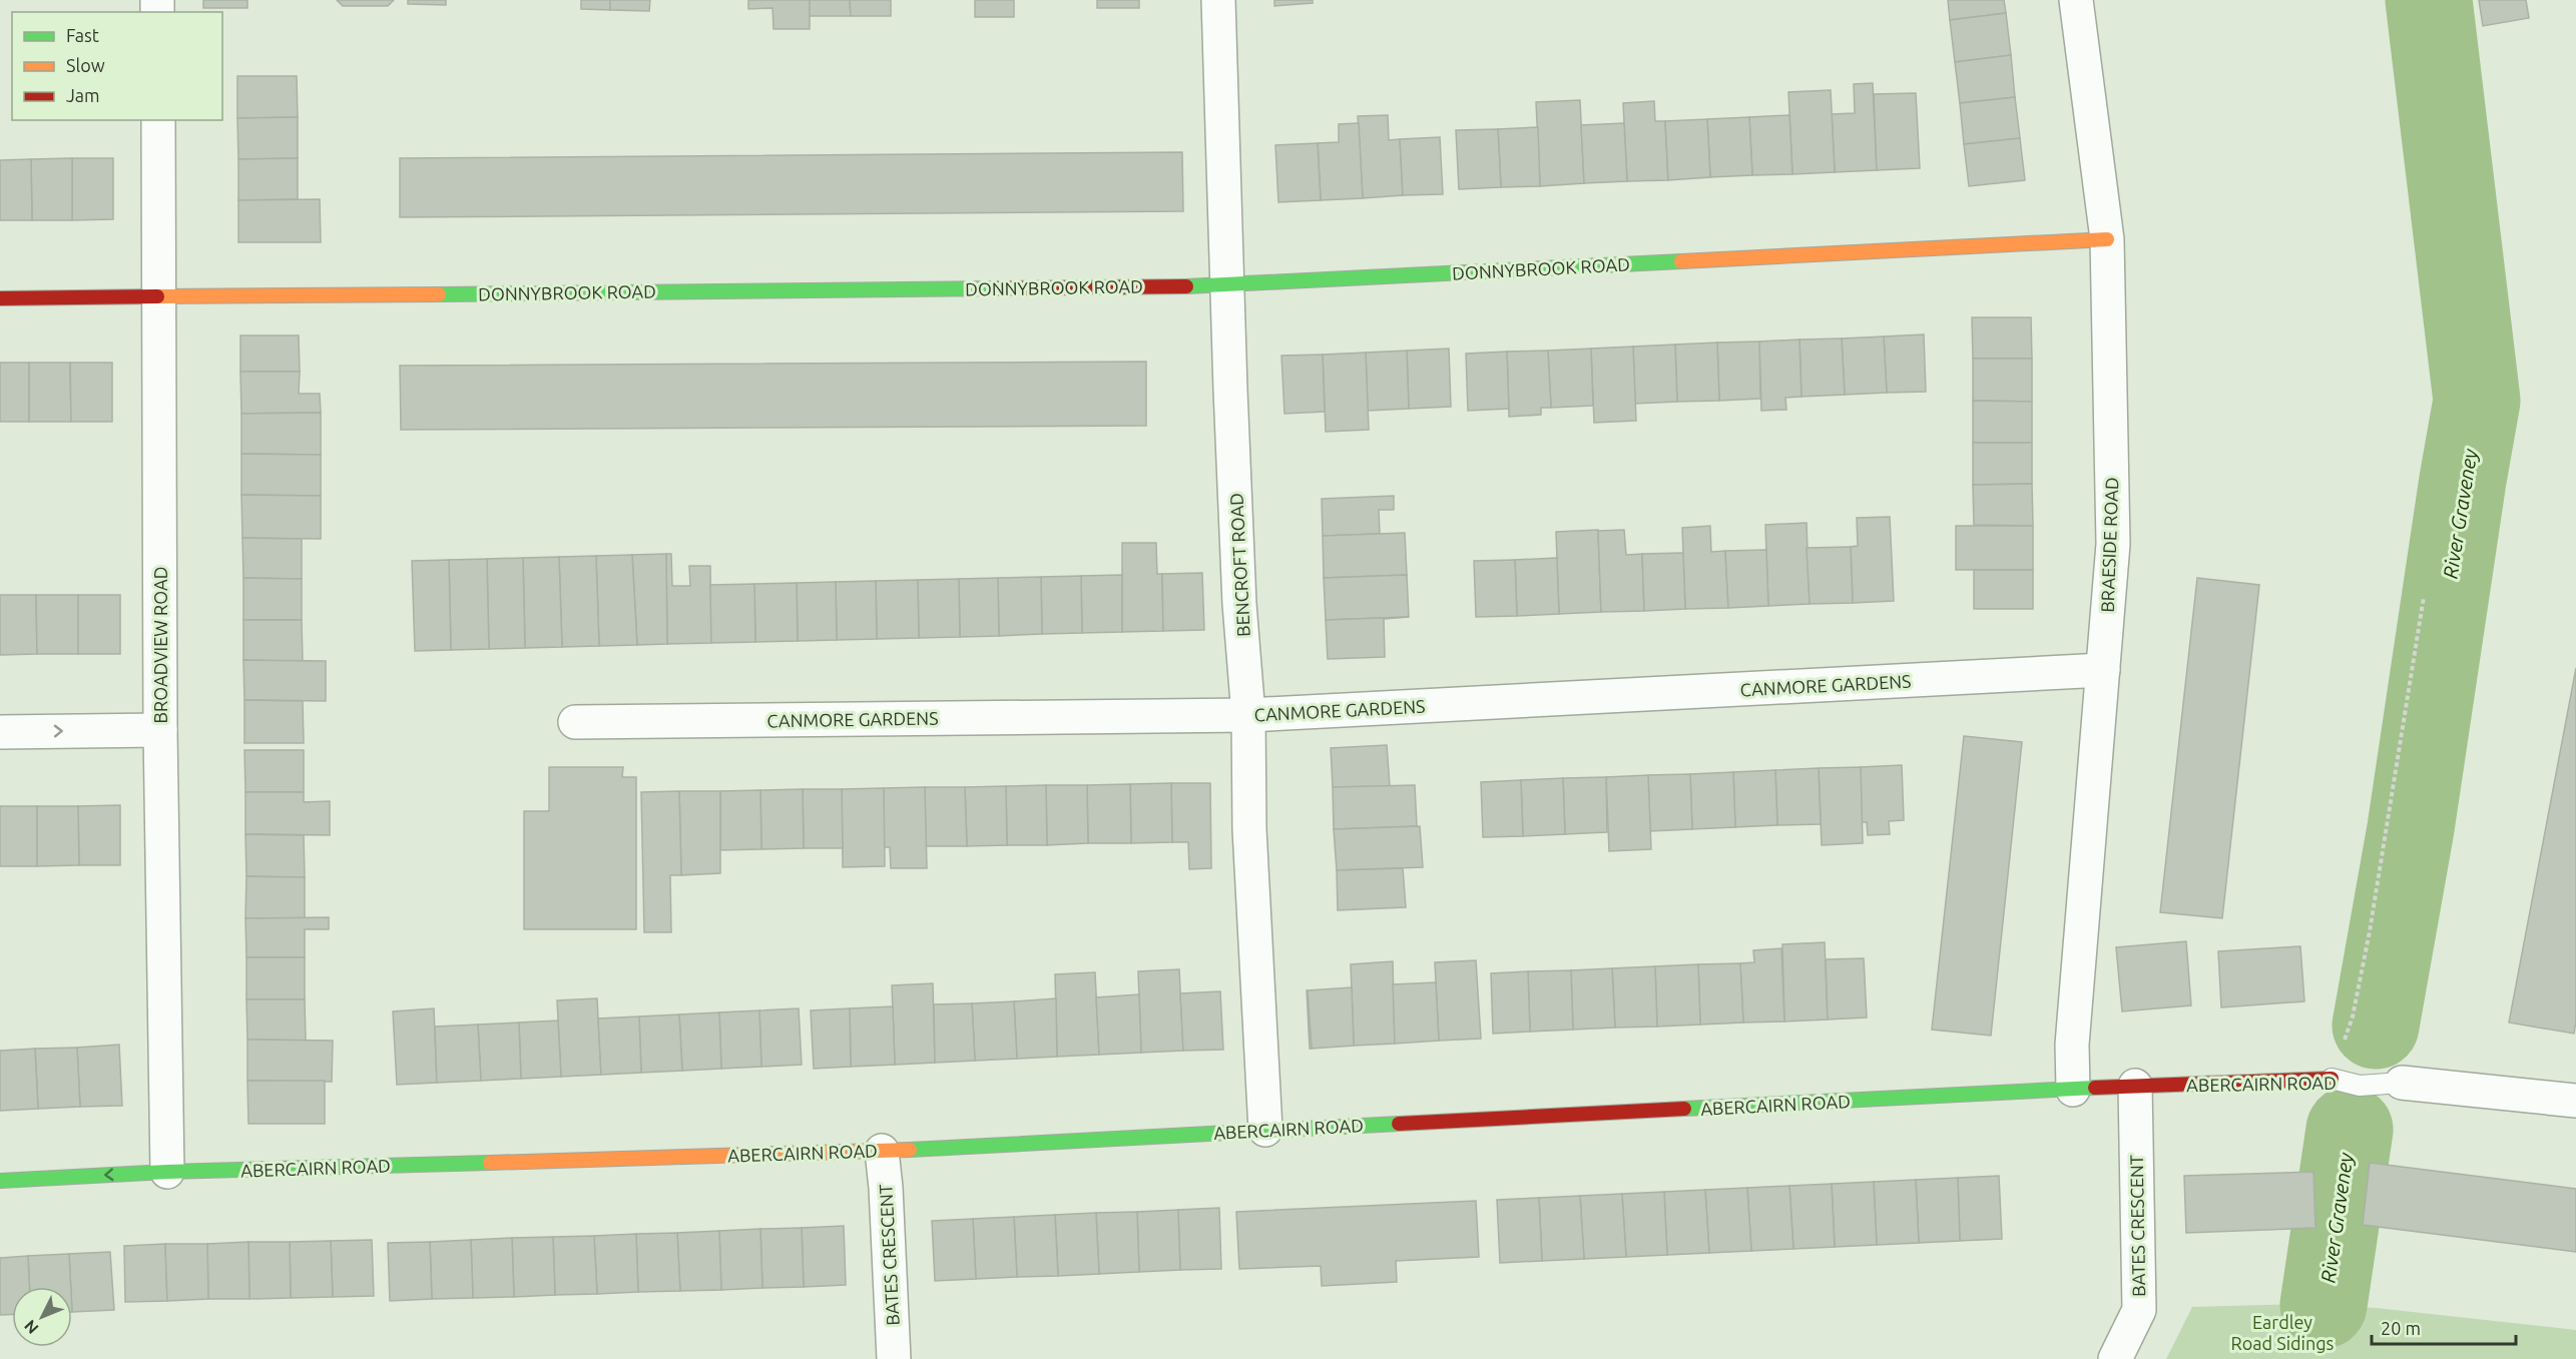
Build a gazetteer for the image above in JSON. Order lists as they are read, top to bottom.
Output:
{
  "streets": {
    "street": [
      "DONNYBROOK ROAD",
      "BRAESIDE ROAD",
      "BENCROFT ROAD",
      "BROADVIEW ROAD",
      "CANMORE GARDENS",
      "ABERCAIRN ROAD",
      "BATES CRESCENT"
    ]
  },
  "crossings": [
    ["DONNYBROOK ROAD", "BRAESIDE ROAD"],
    ["DONNYBROOK ROAD", "BENCROFT ROAD"],
    ["DONNYBROOK ROAD", "BROADVIEW ROAD"],
    ["BRAESIDE ROAD", "CANMORE GARDENS"],
    ["BRAESIDE ROAD", "ABERCAIRN ROAD"],
    ["BENCROFT ROAD", "CANMORE GARDENS"],
    ["BENCROFT ROAD", "ABERCAIRN ROAD"],
    ["BROADVIEW ROAD", "ABERCAIRN ROAD"],
    ["ABERCAIRN ROAD", "BATES CRESCENT"]
  ],
  "water": ["River Graveney"],
  "parks": ["Eardley Road Sidings"],
  "legend": ["Fast", "Slow", "Jam"],
  "scale_bar": "20 m",
  "north": "bottom left"
}
